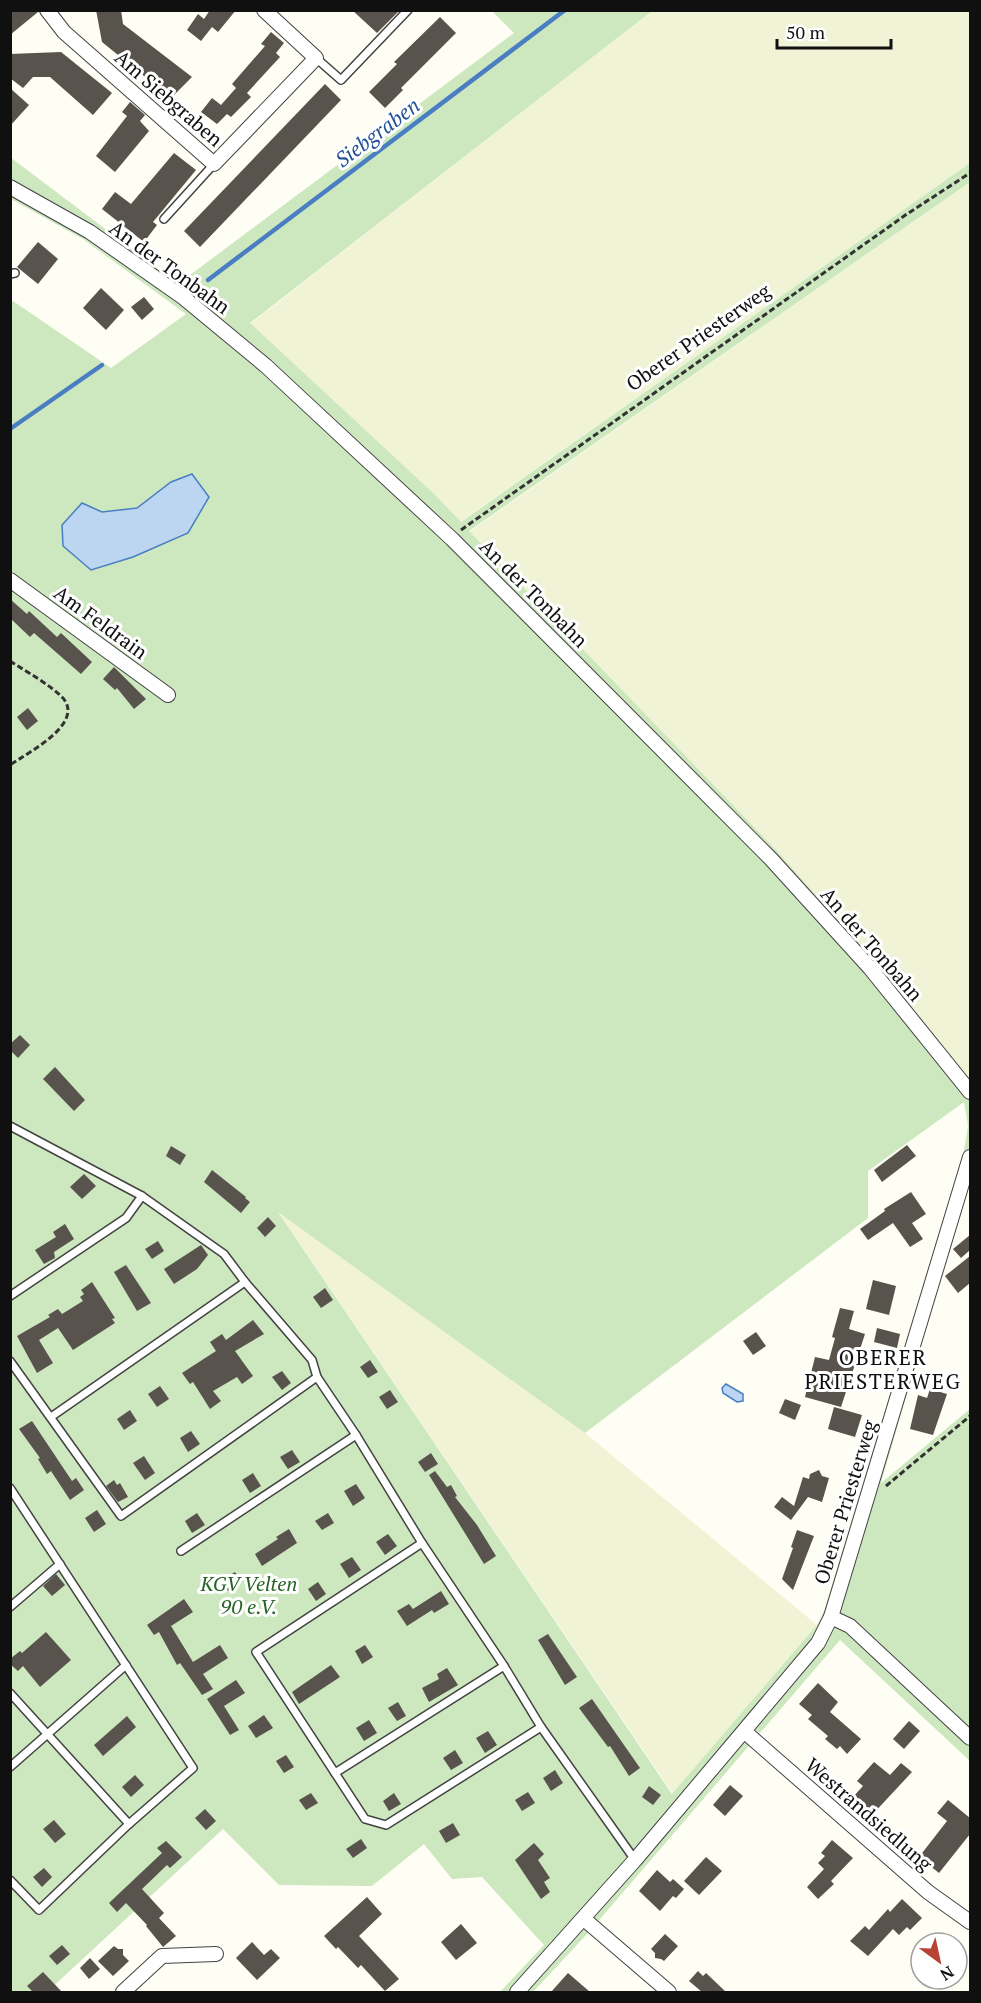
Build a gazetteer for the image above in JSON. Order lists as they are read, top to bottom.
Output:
{
  "streets": {
    "street": [
      "Am Siebgraben",
      "An der Tonbahn",
      "Oberer Priesterweg",
      "Am Feldrain",
      "Westrandsiedlung"
    ]
  },
  "crossings": [
    ["An der Tonbahn", "Oberer Priesterweg"]
  ],
  "districts": ["OBERER PRIESTERWEG"],
  "water": ["Siebgraben"],
  "parks": ["KGV Velten 90 e.V."],
  "scale_bar": "50 m",
  "north": "bottom right"
}
